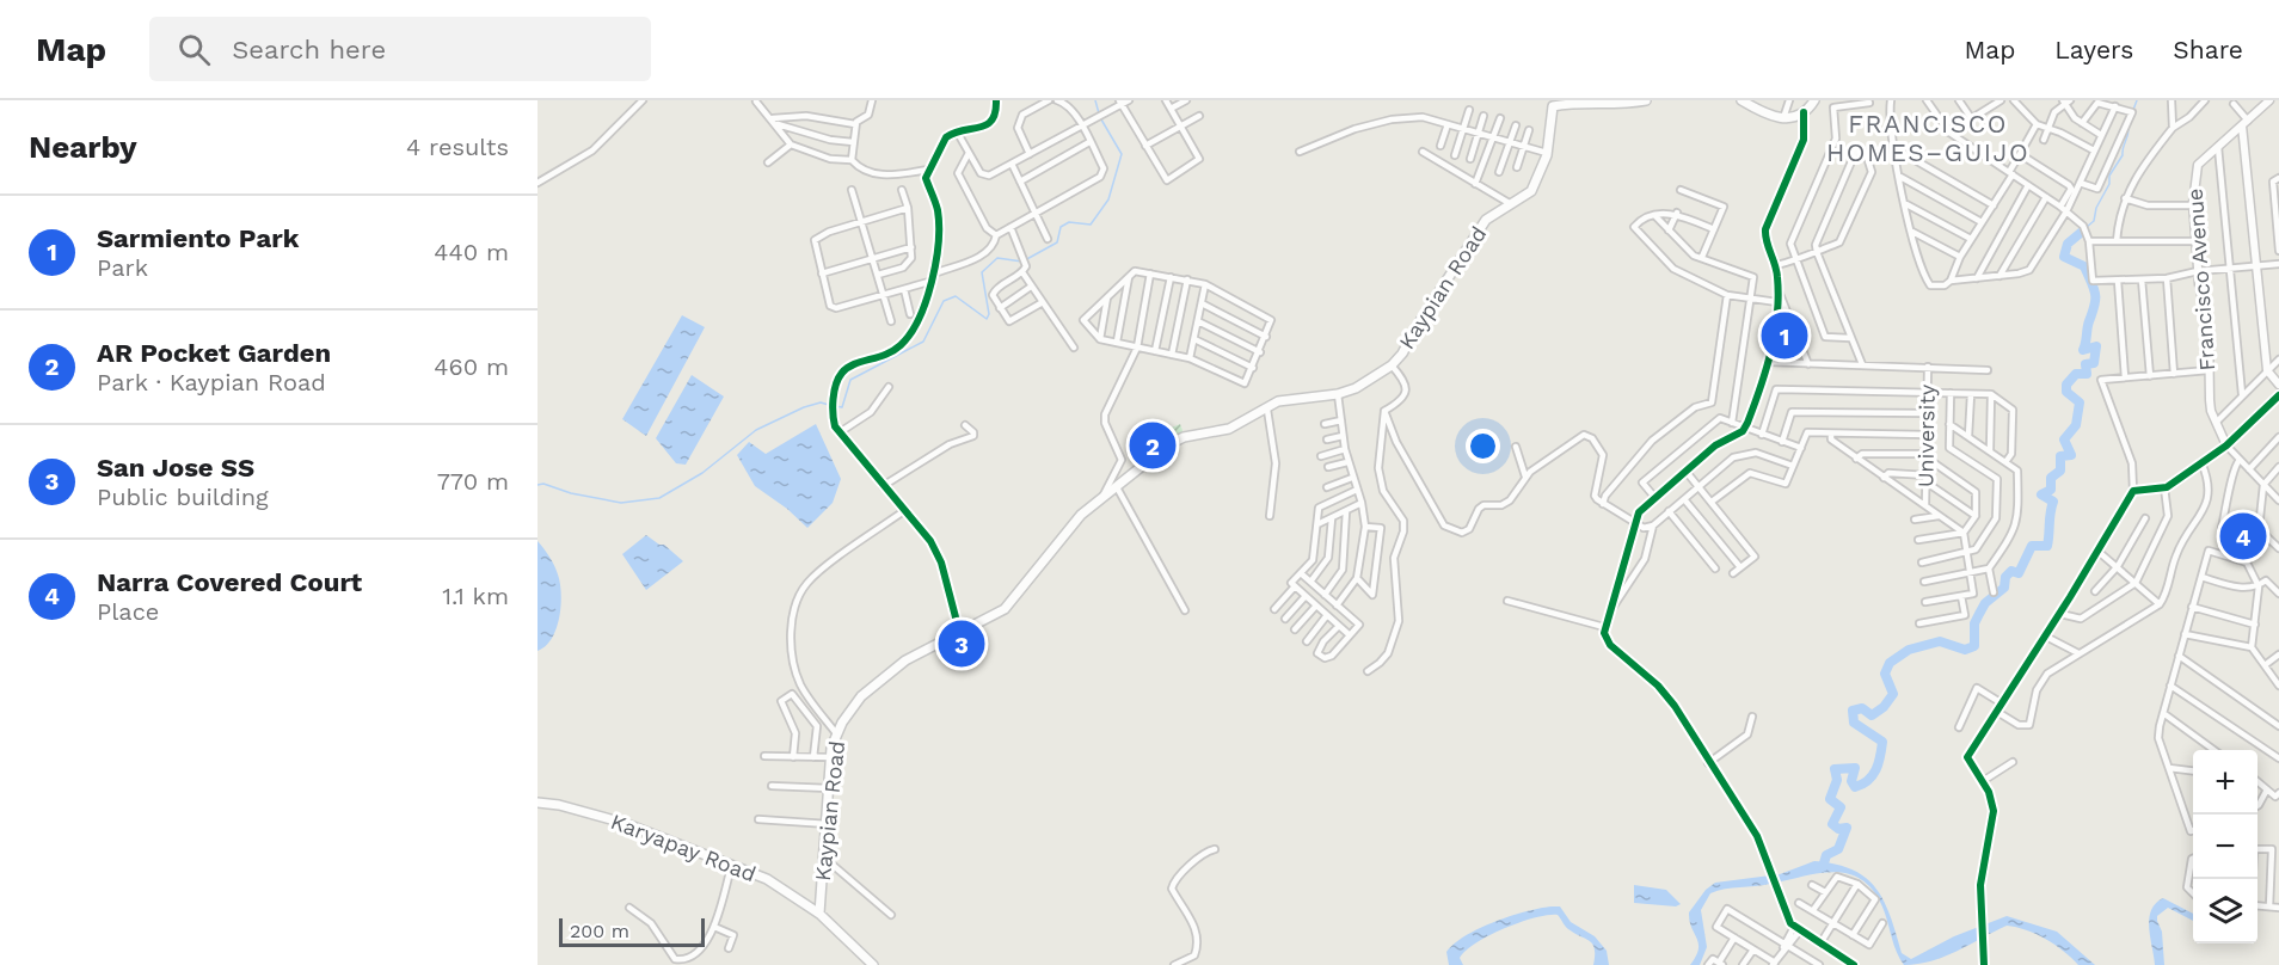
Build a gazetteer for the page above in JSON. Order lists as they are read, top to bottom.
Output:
{
  "streets": {
    "main road": ["Kaypian Road", "Karyapay Road"],
    "street": ["Francisco Avenue", "University"]
  },
  "crossings": [
    ["Kaypian Road", "Karyapay Road"]
  ],
  "districts": ["FRANCISCO HOMES–GUIJO"],
  "scale_bar": "200 m",
  "page": {
    "header": "Map",
    "search": "Search here",
    "nav": ["Map", "Layers", "Share"],
    "heading": ["Nearby", "4 results"],
    "list": [
      {
        "mark": "1",
        "name": "Sarmiento Park",
        "note": "Park",
        "value": "440 m"
      },
      {
        "mark": "2",
        "name": "AR Pocket Garden",
        "note": "Park · Kaypian Road",
        "value": "460 m"
      },
      {
        "mark": "3",
        "name": "San Jose SS",
        "note": "Public building",
        "value": "770 m"
      },
      {
        "mark": "4",
        "name": "Narra Covered Court",
        "note": "Place",
        "value": "1.1 km"
      }
    ],
    "pins": [
      "1",
      "2",
      "4",
      "3"
    ],
    "map_buttons": ["+", "−"],
    "scale": "200 m"
  }
}
